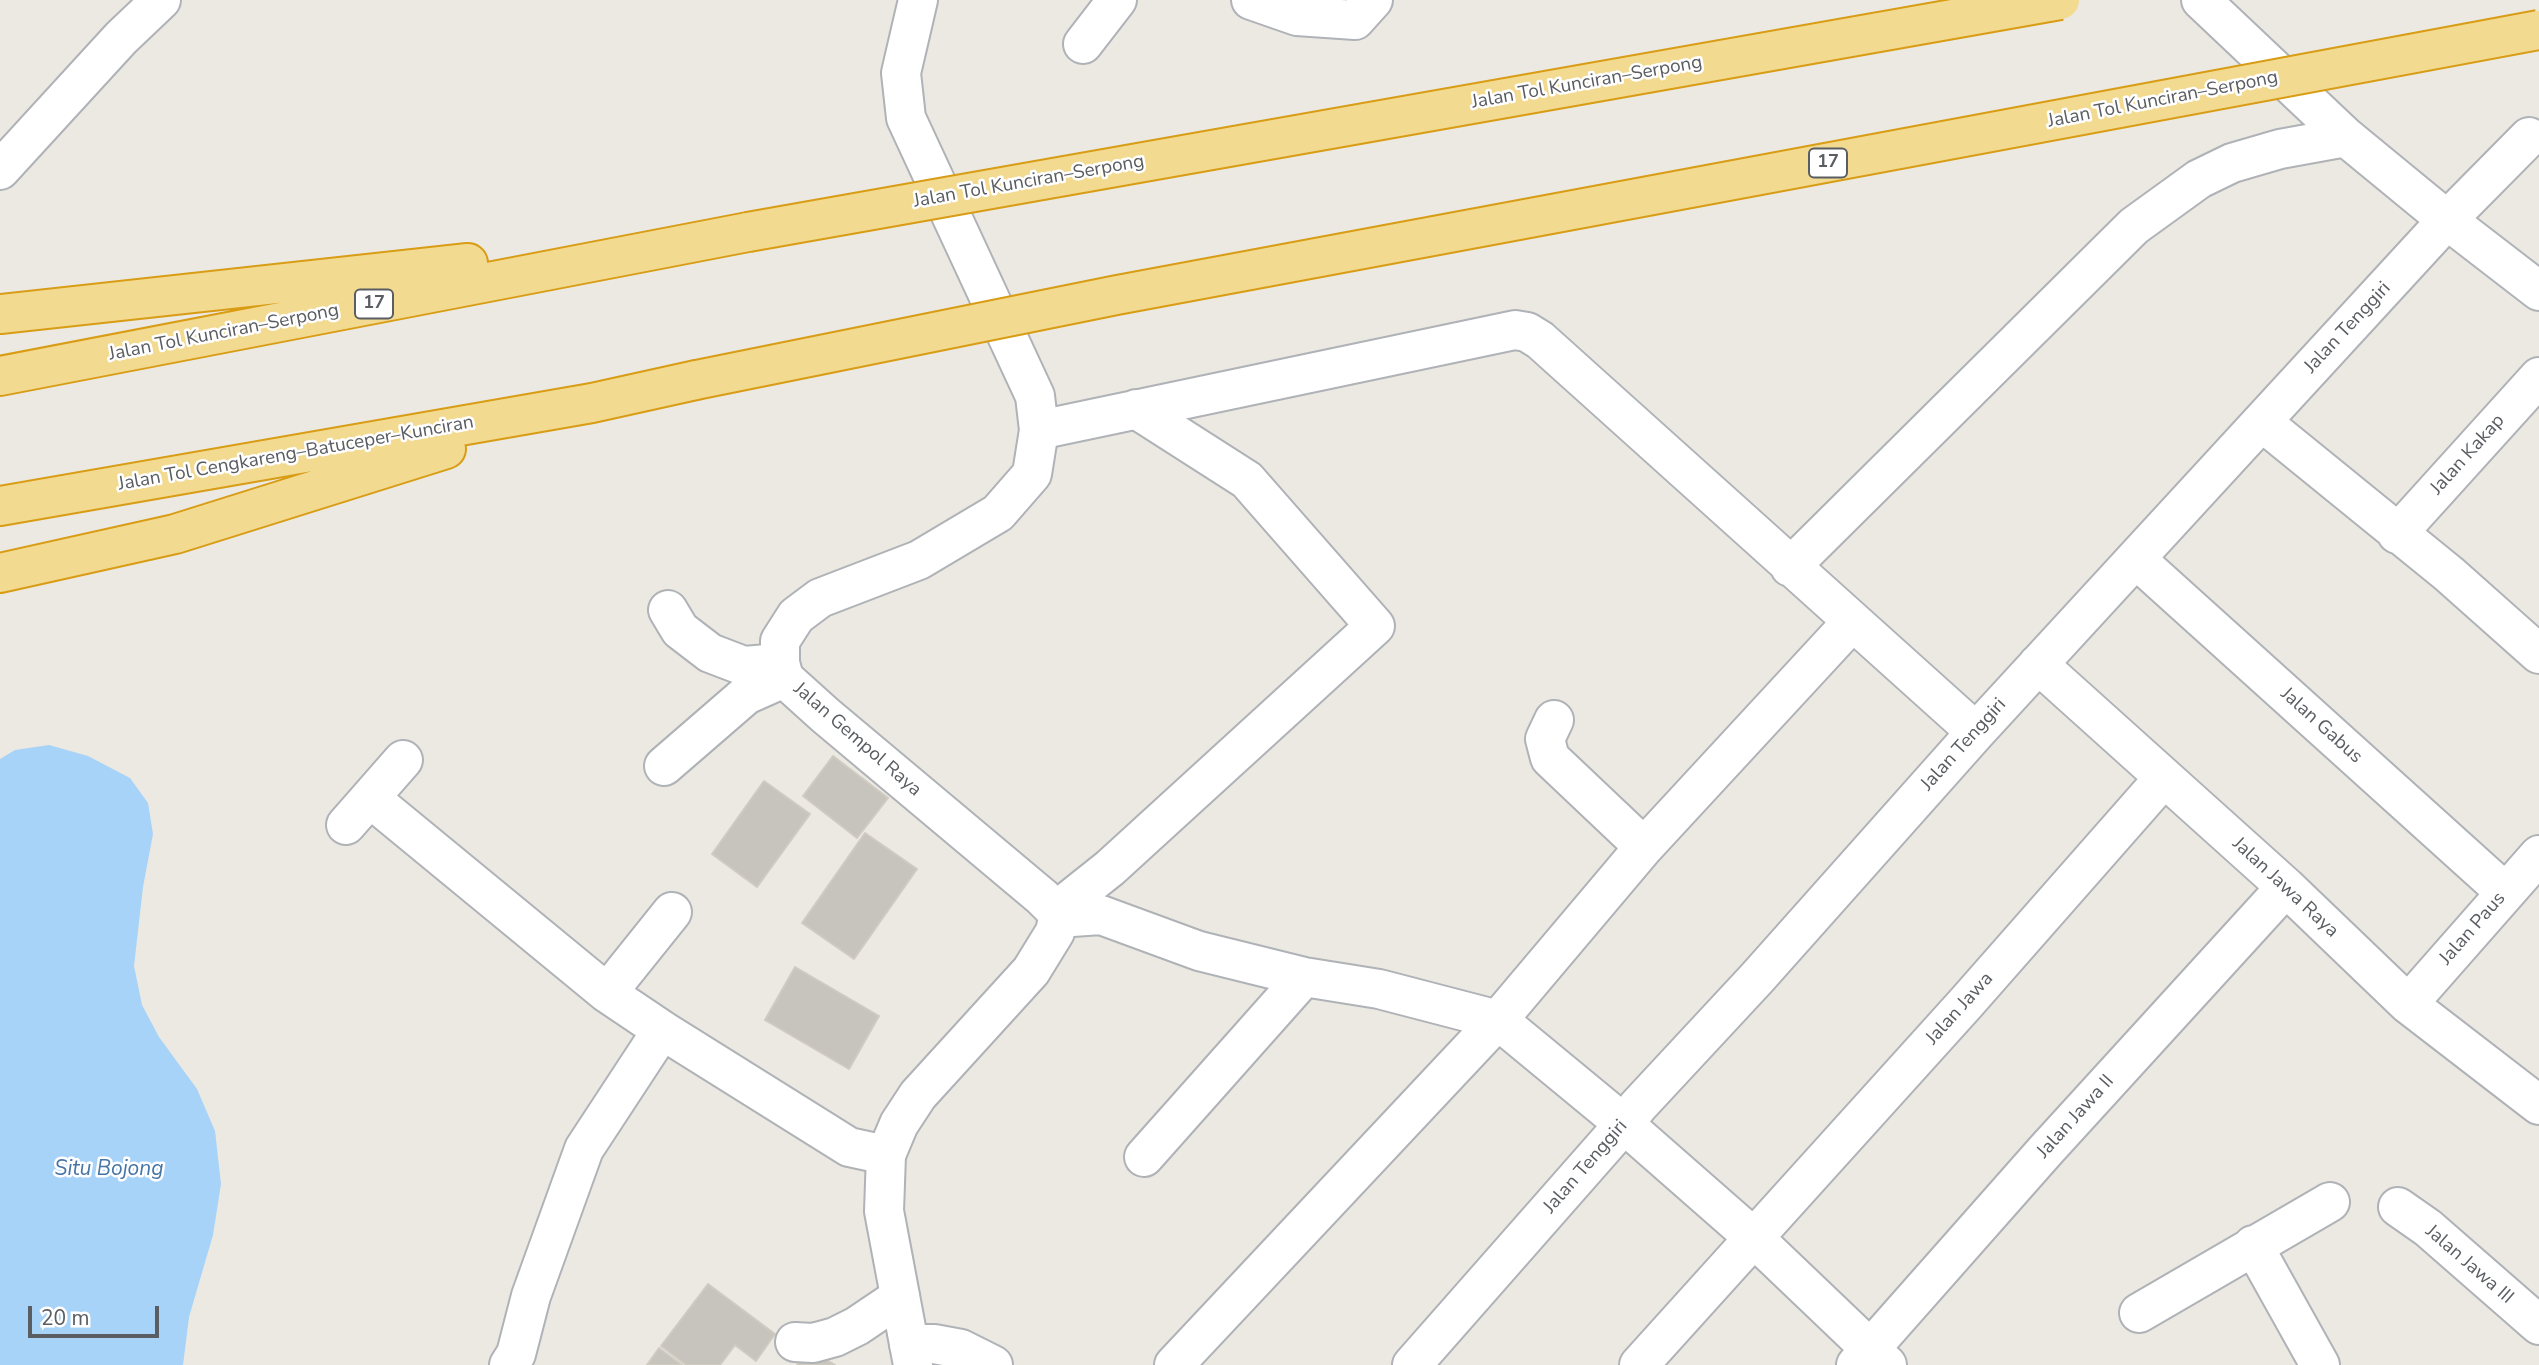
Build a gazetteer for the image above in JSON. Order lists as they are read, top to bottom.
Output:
{
  "streets": {
    "highway": ["Jalan Tol Kunciran–Serpong", "17", "Jalan Tol Cengkareng–Batuceper–Kunciran"],
    "street": [
      "Jalan Tenggiri",
      "Jalan Kakap",
      "Jalan Gabus",
      "Jalan Gempol Raya",
      "Jalan Jawa Raya",
      "Jalan Paus",
      "Jalan Jawa",
      "Jalan Jawa II",
      "Jalan Jawa III"
    ]
  },
  "crossings": [
    ["Jalan Tol Kunciran–Serpong", "Jalan Tol Cengkareng–Batuceper–Kunciran"],
    ["Jalan Tenggiri", "Jalan Gabus"],
    ["Jalan Tenggiri", "Jalan Jawa Raya"],
    ["Jalan Gabus", "Jalan Paus"],
    ["Jalan Jawa Raya", "Jalan Paus"],
    ["Jalan Jawa Raya", "Jalan Jawa"],
    ["Jalan Jawa Raya", "Jalan Jawa II"]
  ],
  "water": ["Situ Bojong"],
  "scale_bar": "20 m"
}
